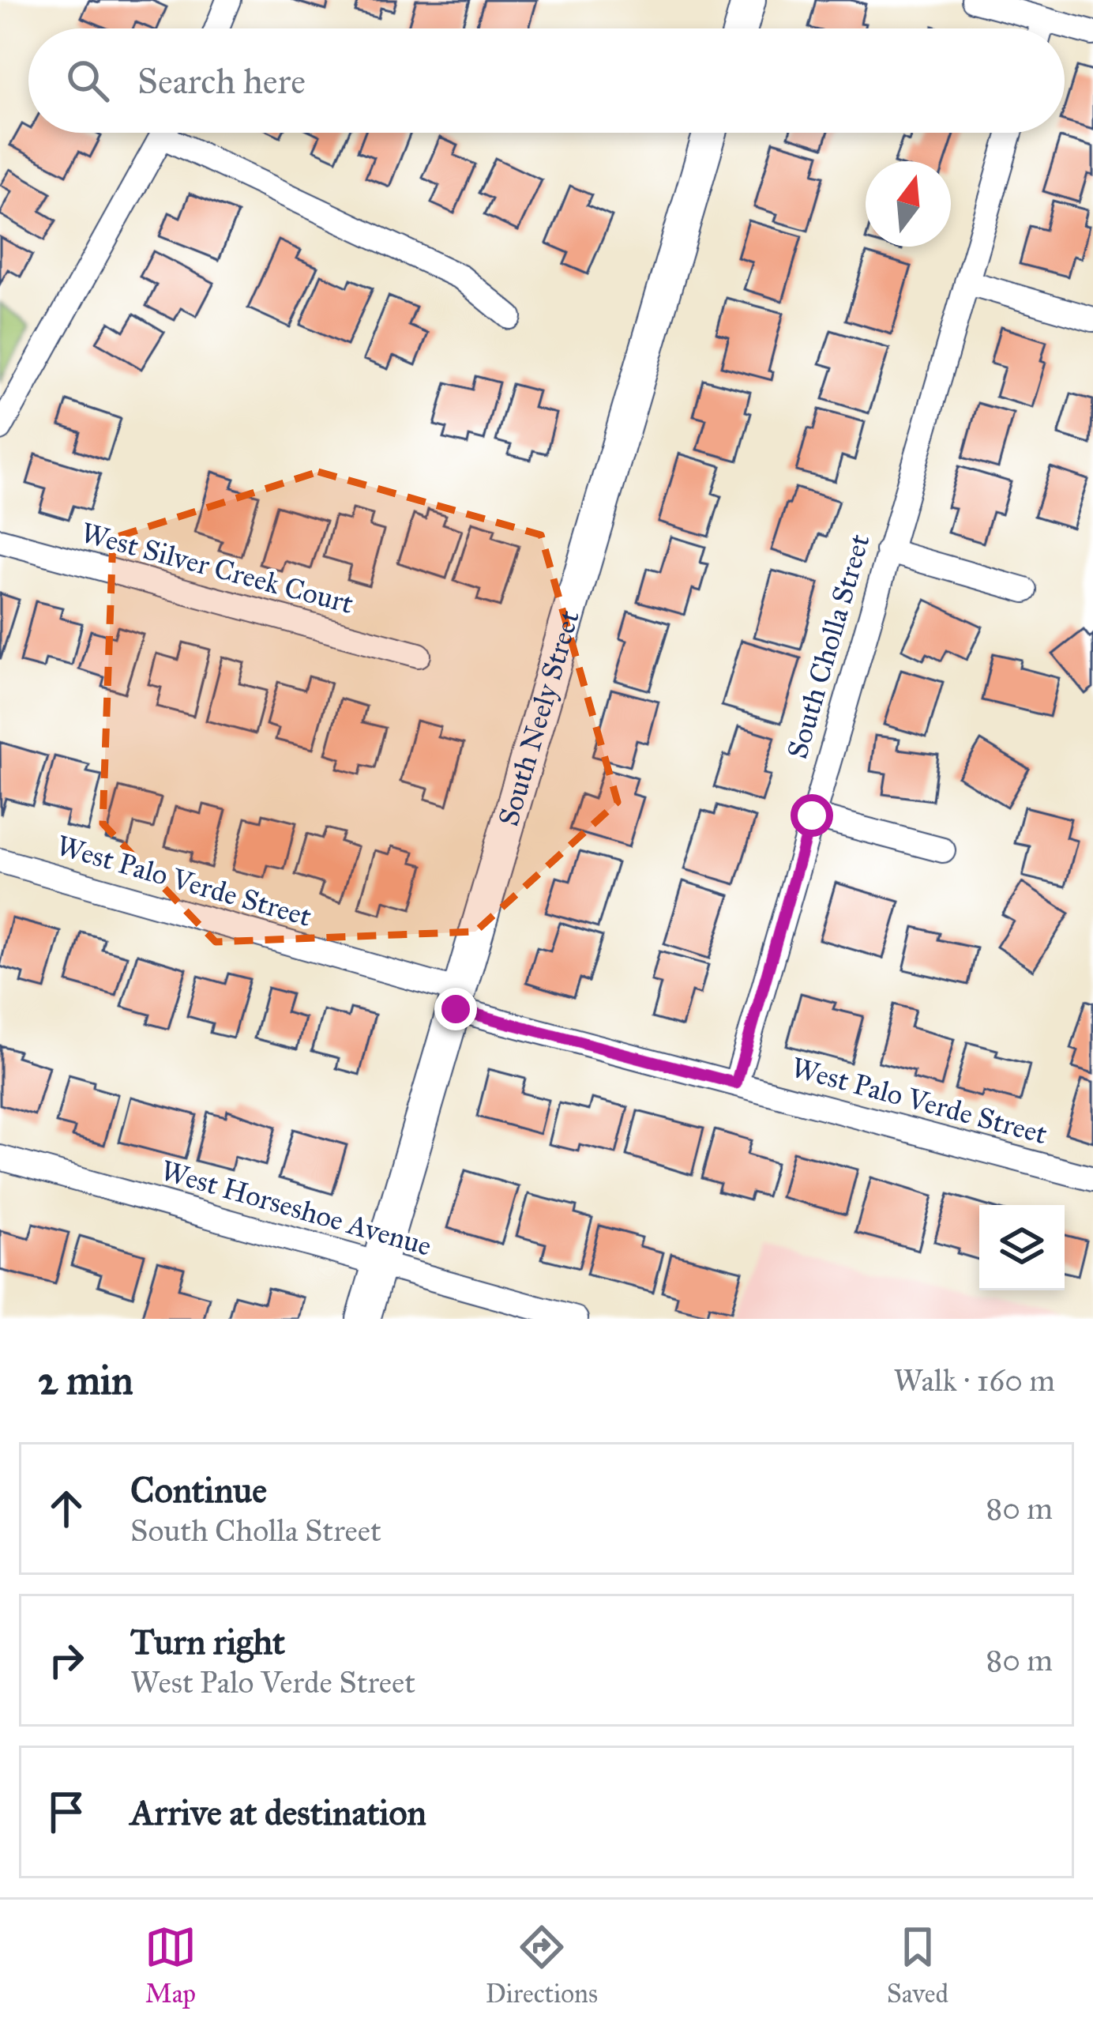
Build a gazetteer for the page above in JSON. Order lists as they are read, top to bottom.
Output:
{
  "streets": {
    "street": [
      "West Silver Creek Court",
      "South Cholla Street",
      "South Neely Street",
      "West Palo Verde Street",
      "West Horseshoe Avenue"
    ]
  },
  "crossings": [
    ["South Cholla Street", "West Palo Verde Street"],
    ["South Neely Street", "West Palo Verde Street"],
    ["South Neely Street", "West Horseshoe Avenue"]
  ],
  "north": "top",
  "page": {
    "search": "Search here",
    "heading": ["2 min", "Walk · 160 m"],
    "list": [
      ["Continue", "South Cholla Street", "80 m"],
      ["Turn right", "West Palo Verde Street", "80 m"],
      "Arrive at destination"
    ],
    "nav": ["Map", "Directions", "Saved"]
  }
}
